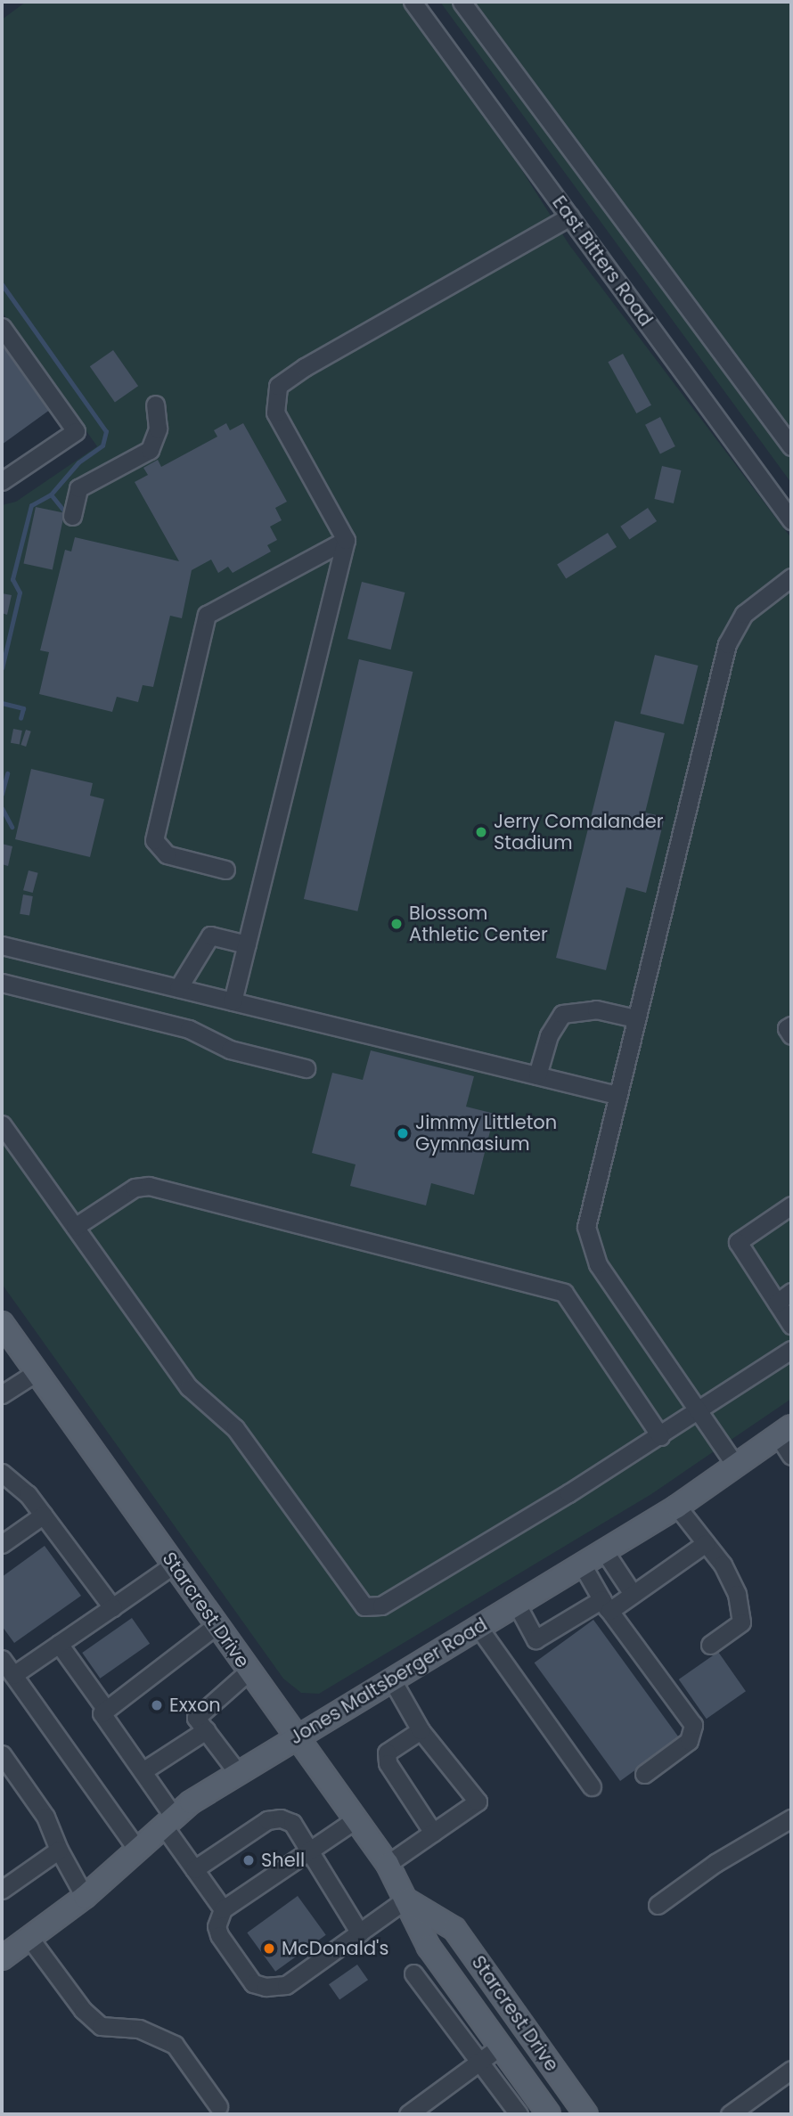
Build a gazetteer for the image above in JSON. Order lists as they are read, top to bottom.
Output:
{
  "streets": {
    "main road": ["Starcrest Drive", "Jones Maltsberger Road"],
    "street": ["East Bitters Road"]
  },
  "crossings": [
    ["Starcrest Drive", "Jones Maltsberger Road"]
  ],
  "places": [
    "Jerry Comalander Stadium",
    "Blossom Athletic Center",
    "Jimmy Littleton Gymnasium",
    "Exxon",
    "Shell",
    "McDonald's"
  ]
}
